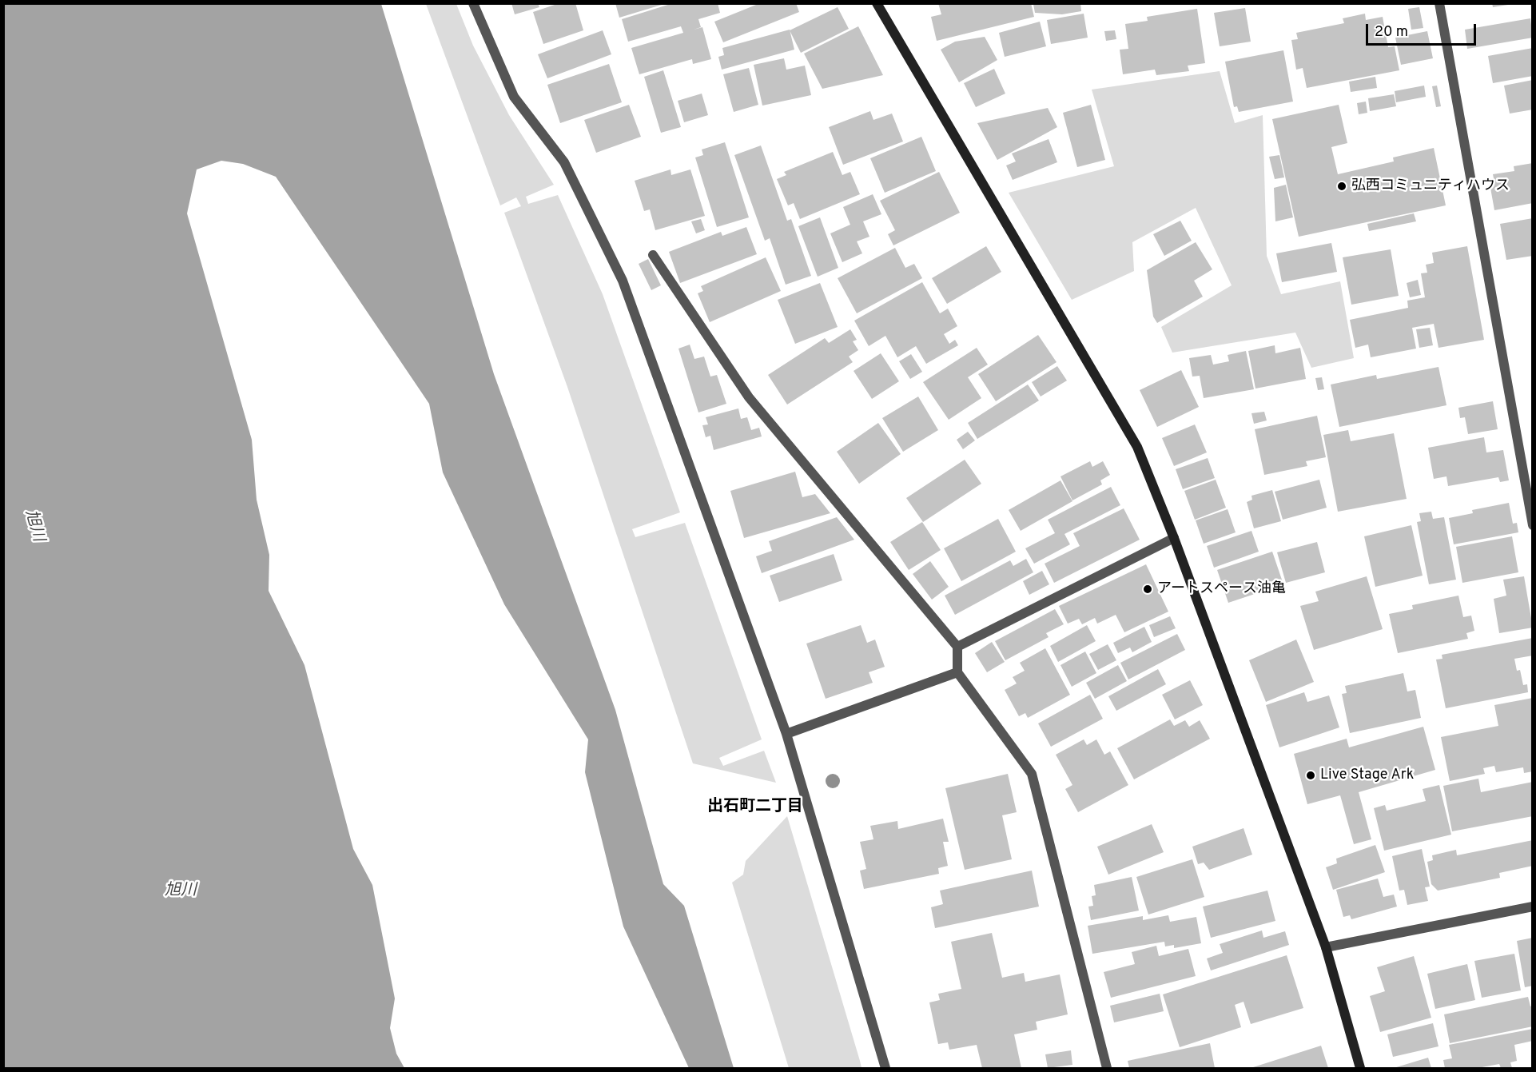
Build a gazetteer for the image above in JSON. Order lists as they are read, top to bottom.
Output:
{
  "districts": ["出石町二丁目"],
  "water": ["旭川"],
  "places": ["弘西コミュニティハウス", "アートスペース油亀", "Live Stage Ark"],
  "scale_bar": "20 m"
}
